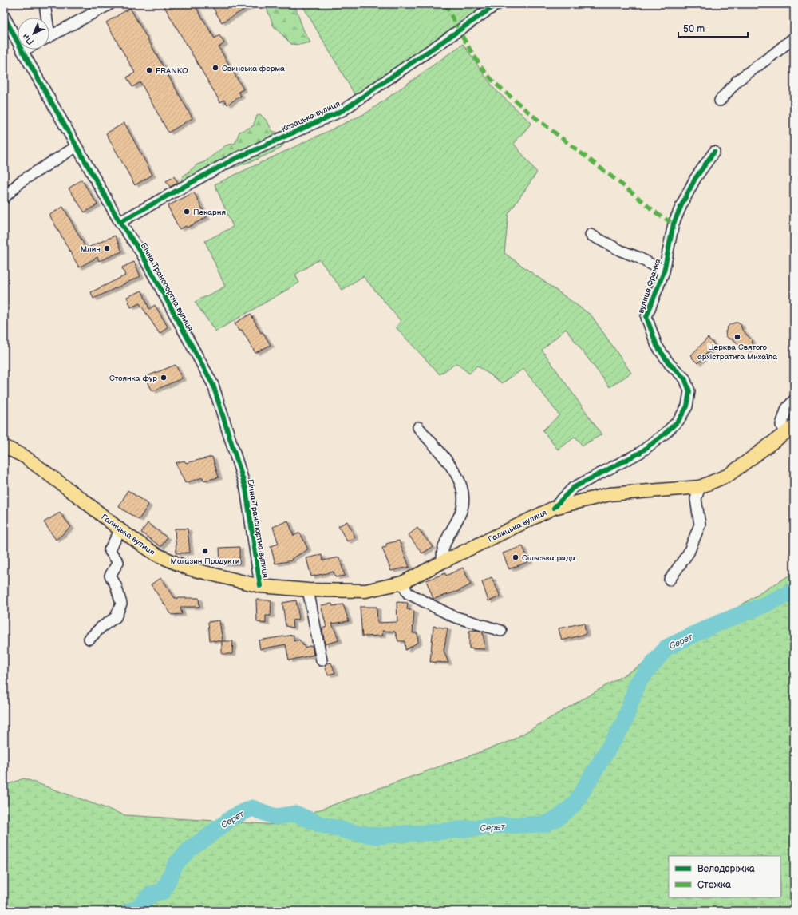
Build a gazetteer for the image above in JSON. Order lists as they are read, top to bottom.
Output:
{
  "streets": {
    "main road": ["Галицька вулиця"],
    "street": ["Козацька вулиця", "вулиця Франка", "Бічна Транспортна вулиця"]
  },
  "crossings": [
    ["Козацька вулиця", "Бічна Транспортна вулиця"],
    ["вулиця Франка", "Галицька вулиця"],
    ["Бічна Транспортна вулиця", "Галицька вулиця"]
  ],
  "water": ["Серет"],
  "places": [
    "Свинська ферма",
    "FRANKO",
    "Пекарня",
    "Млин",
    "Церква Святого архістратига Михаїла",
    "Стоянка фур",
    "Магазин Продукти",
    "Сільська рада"
  ],
  "legend": ["Велодоріжка", "Стежка"],
  "scale_bar": "50 m",
  "north": "bottom left"
}
